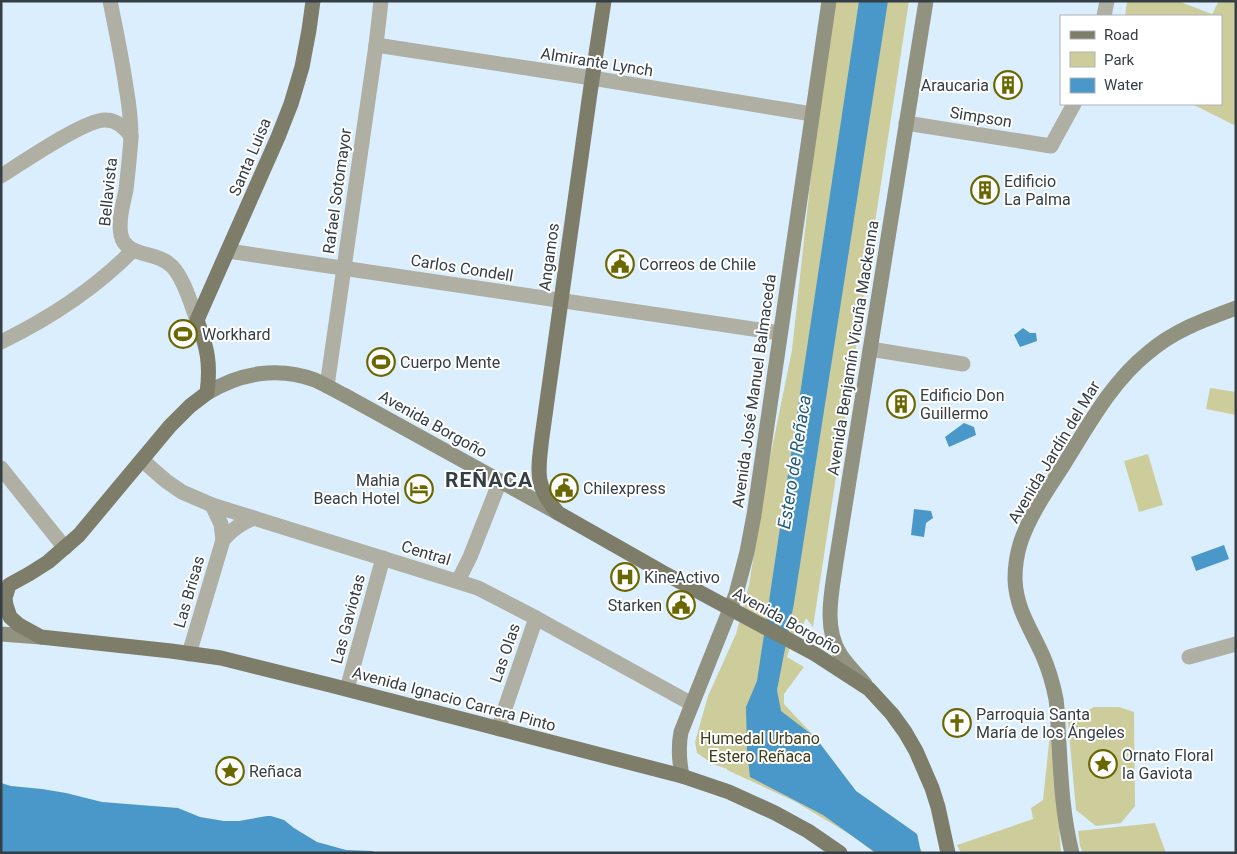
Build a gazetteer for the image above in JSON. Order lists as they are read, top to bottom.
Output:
{
  "streets": {
    "main road": [
      "Santa Luisa",
      "Angamos",
      "Avenida Benjamín Vicuña Mackenna",
      "Avenida José Manuel Balmaceda",
      "Avenida Borgoño",
      "Avenida Jardín del Mar",
      "Avenida Ignacio Carrera Pinto"
    ],
    "street": [
      "Almirante Lynch",
      "Simpson",
      "Rafael Sotomayor",
      "Bellavista",
      "Carlos Condell",
      "Central",
      "Las Brisas",
      "Las Gaviotas",
      "Las Olas"
    ]
  },
  "crossings": [
    ["Almirante Lynch", "Rafael Sotomayor"],
    ["Almirante Lynch", "Angamos"],
    ["Almirante Lynch", "Avenida José Manuel Balmaceda"],
    ["Simpson", "Avenida Benjamín Vicuña Mackenna"],
    ["Santa Luisa", "Carlos Condell"],
    ["Rafael Sotomayor", "Carlos Condell"],
    ["Rafael Sotomayor", "Avenida Borgoño"],
    ["Angamos", "Carlos Condell"],
    ["Angamos", "Avenida Borgoño"],
    ["Carlos Condell", "Avenida José Manuel Balmaceda"],
    ["Avenida Benjamín Vicuña Mackenna", "Avenida Borgoño"],
    ["Avenida José Manuel Balmaceda", "Avenida Borgoño"],
    ["Avenida José Manuel Balmaceda", "Central"],
    ["Avenida José Manuel Balmaceda", "Avenida Ignacio Carrera Pinto"],
    ["Avenida Borgoño", "Central"],
    ["Avenida Borgoño", "Avenida Ignacio Carrera Pinto"],
    ["Central", "Las Brisas"],
    ["Central", "Las Gaviotas"],
    ["Central", "Las Olas"],
    ["Las Brisas", "Avenida Ignacio Carrera Pinto"],
    ["Las Gaviotas", "Avenida Ignacio Carrera Pinto"],
    ["Las Olas", "Avenida Ignacio Carrera Pinto"]
  ],
  "districts": ["REÑACA"],
  "water": ["Estero de Reñaca"],
  "parks": ["Humedal Urbano Estero Reñaca"],
  "places": {
    "building": ["Araucaria", "Edificio La Palma", "Edificio Don Guillermo"],
    "public building": ["Correos de Chile", "Chilexpress", "Starken"],
    "sports": ["Workhard", "Cuerpo Mente"],
    "hotel": ["Mahia Beach Hotel"],
    "hospital": ["KineActivo"],
    "church": ["Parroquia Santa María de los Ángeles"],
    "place": ["Ornato Floral la Gaviota", "Reñaca"]
  },
  "legend": ["Road", "Park", "Water"]
}
